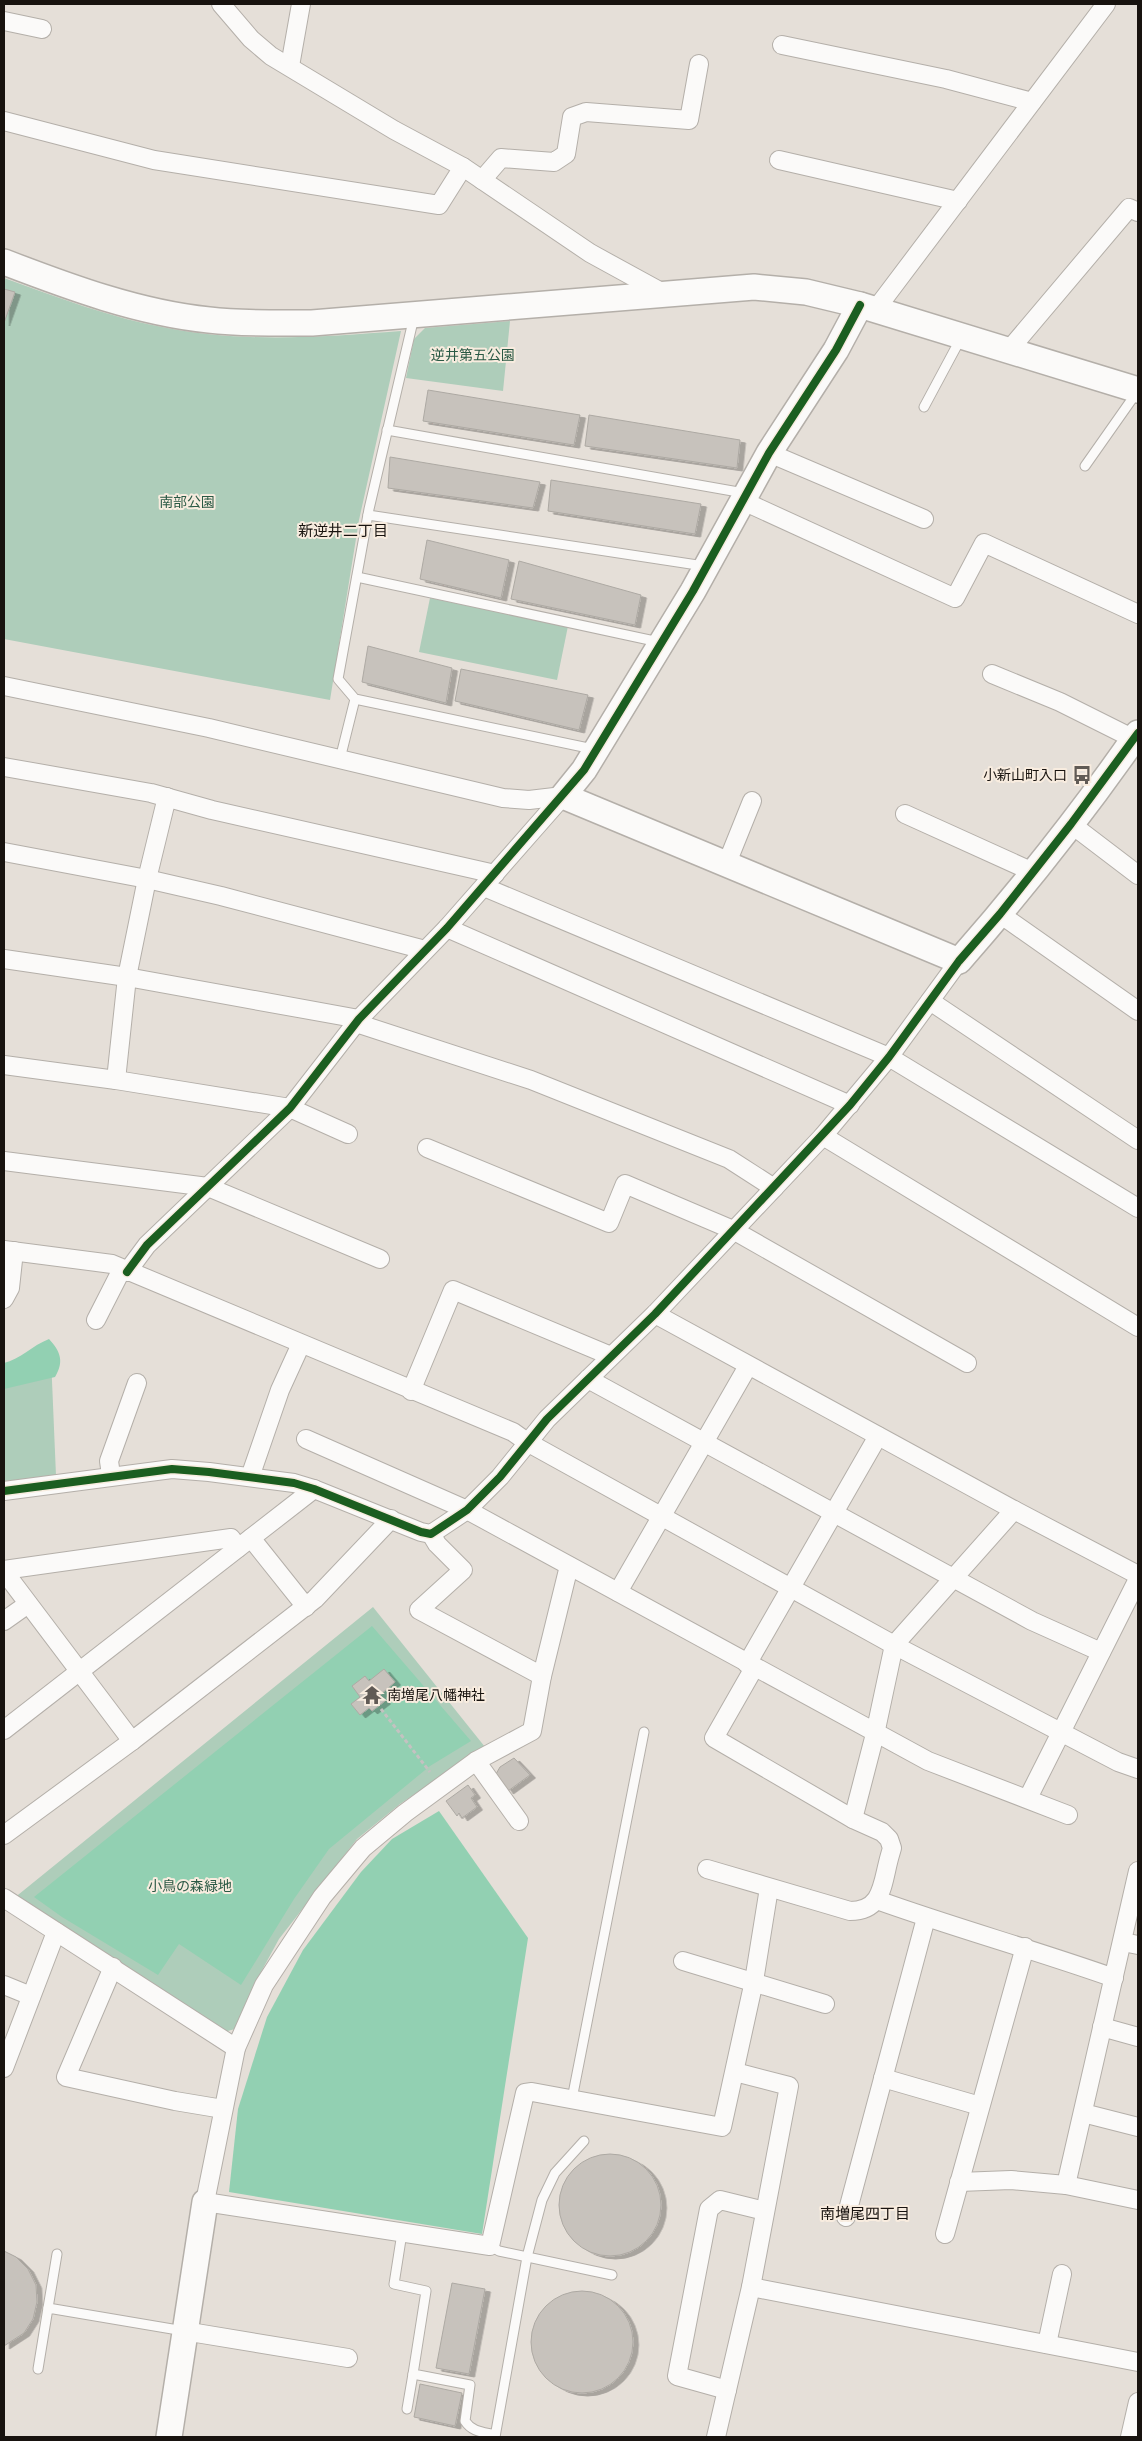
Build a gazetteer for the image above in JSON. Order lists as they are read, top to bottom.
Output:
{
  "districts": ["新逆井二丁目", "南増尾四丁目"],
  "parks": ["逆井第五公園", "南部公園", "小鳥の森緑地"],
  "places": {
    "bus stop": ["小新山町入口"],
    "temple": ["南増尾八幡神社"]
  }
}
